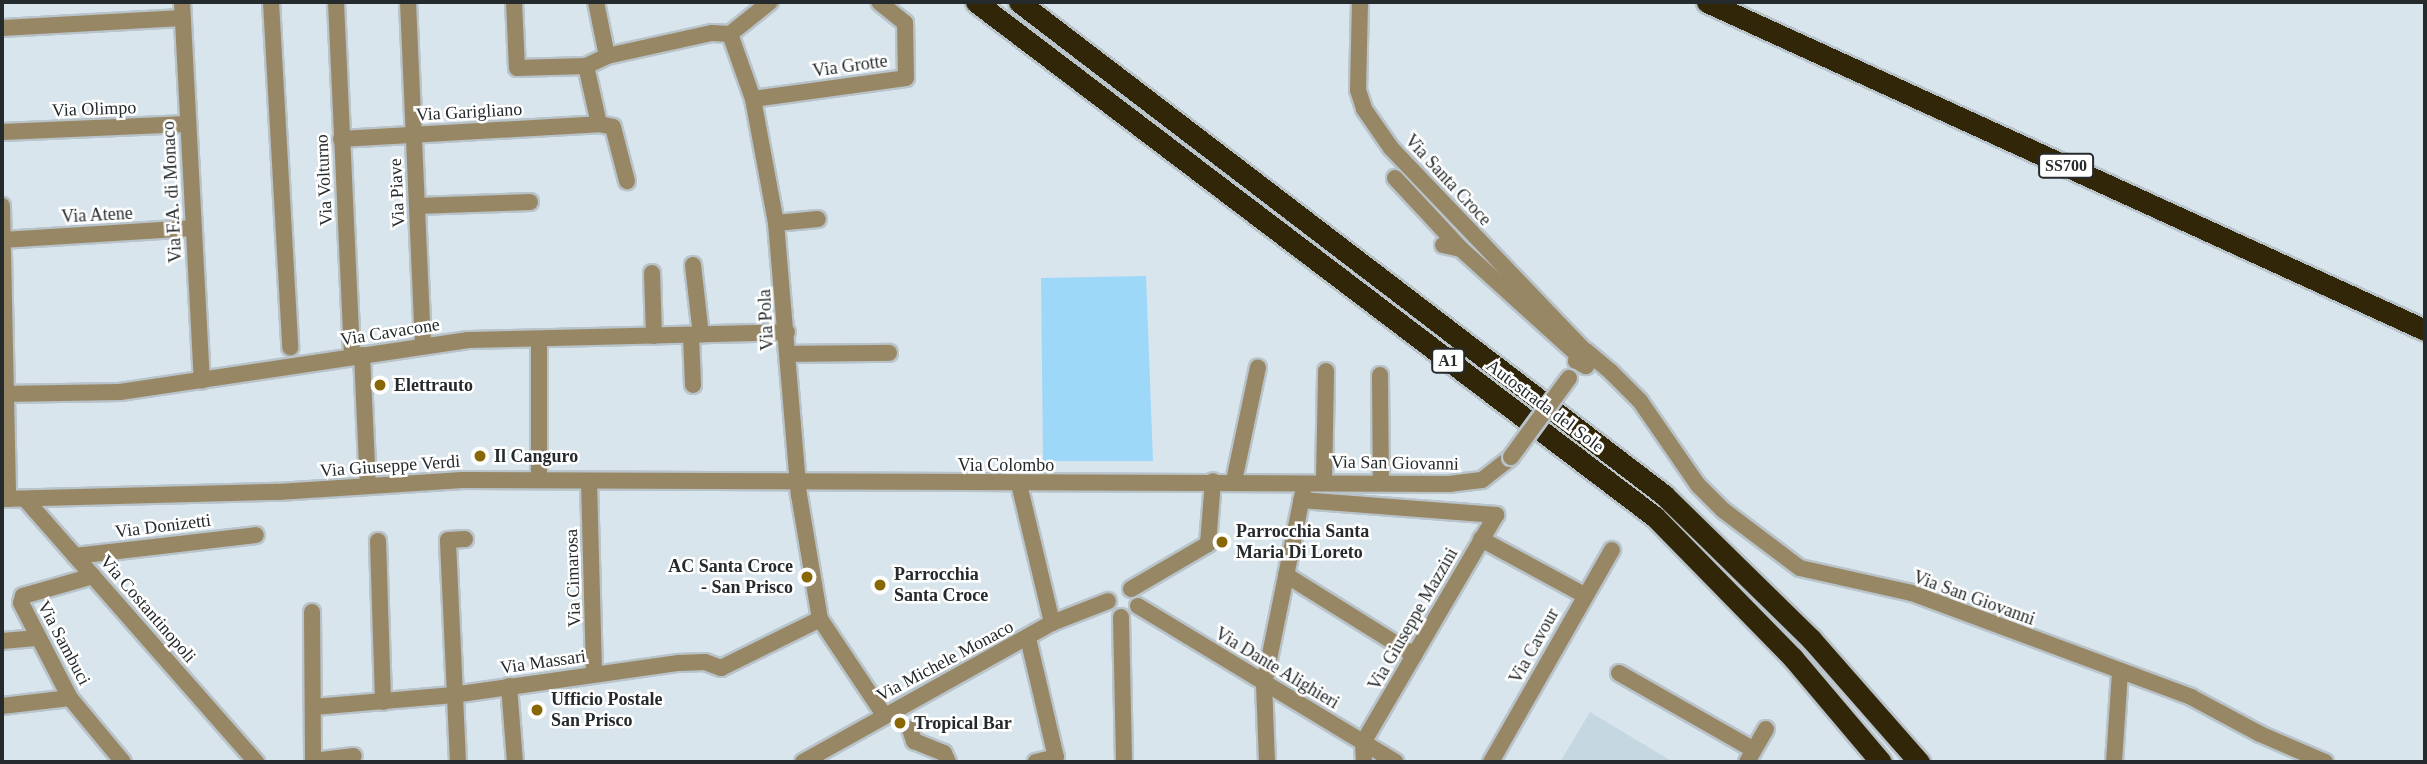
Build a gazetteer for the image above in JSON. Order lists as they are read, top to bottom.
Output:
{
  "streets": {
    "highway": ["SS700", "A1", "Autostrada del Sole"],
    "street": [
      "Via Grotte",
      "Via Olimpo",
      "Via Garigliano",
      "Via Volturno",
      "Via Santa Croce",
      "Via F.A. di Monaco",
      "Via Piave",
      "Via Atene",
      "Via Pola",
      "Via Cavacone",
      "Via San Giovanni",
      "Via Colombo",
      "Via Giuseppe Verdi",
      "Via Donizetti",
      "Via Cimarosa",
      "Via Costantinopoli",
      "Via Giuseppe Mazzini",
      "Via Sambuci",
      "Via Cavour",
      "Via Michele Monaco",
      "Via Massari",
      "Via Dante Alighieri"
    ]
  },
  "crossings": [
    ["Via Grotte", "Via Pola"],
    ["Via Olimpo", "Via F.A. di Monaco"],
    ["Via Garigliano", "Via Volturno"],
    ["Via Garigliano", "Via Piave"],
    ["Via Volturno", "Via Cavacone"],
    ["Via Volturno", "Via Giuseppe Verdi"],
    ["Via Santa Croce", "Via San Giovanni"],
    ["Via F.A. di Monaco", "Via Atene"],
    ["Via F.A. di Monaco", "Via Cavacone"],
    ["Via Piave", "Via Cavacone"],
    ["Via Pola", "Via Cavacone"],
    ["Via Pola", "Via Colombo"],
    ["Via Pola", "Via Giuseppe Verdi"],
    ["Via Pola", "Via Michele Monaco"],
    ["Via Pola", "Via Massari"],
    ["Via San Giovanni", "Via Colombo"],
    ["Via Colombo", "Via Giuseppe Verdi"],
    ["Via Giuseppe Verdi", "Via Cimarosa"],
    ["Via Giuseppe Verdi", "Via Costantinopoli"],
    ["Via Donizetti", "Via Costantinopoli"],
    ["Via Cimarosa", "Via Massari"],
    ["Via Costantinopoli", "Via Sambuci"],
    ["Via Giuseppe Mazzini", "Via Dante Alighieri"]
  ],
  "places": [
    "Elettrauto",
    "Il Canguro",
    "Parrocchia Santa Maria Di Loreto",
    "AC Santa Croce - San Prisco",
    "Parrocchia Santa Croce",
    "Ufficio Postale San Prisco",
    "Tropical Bar"
  ]
}
